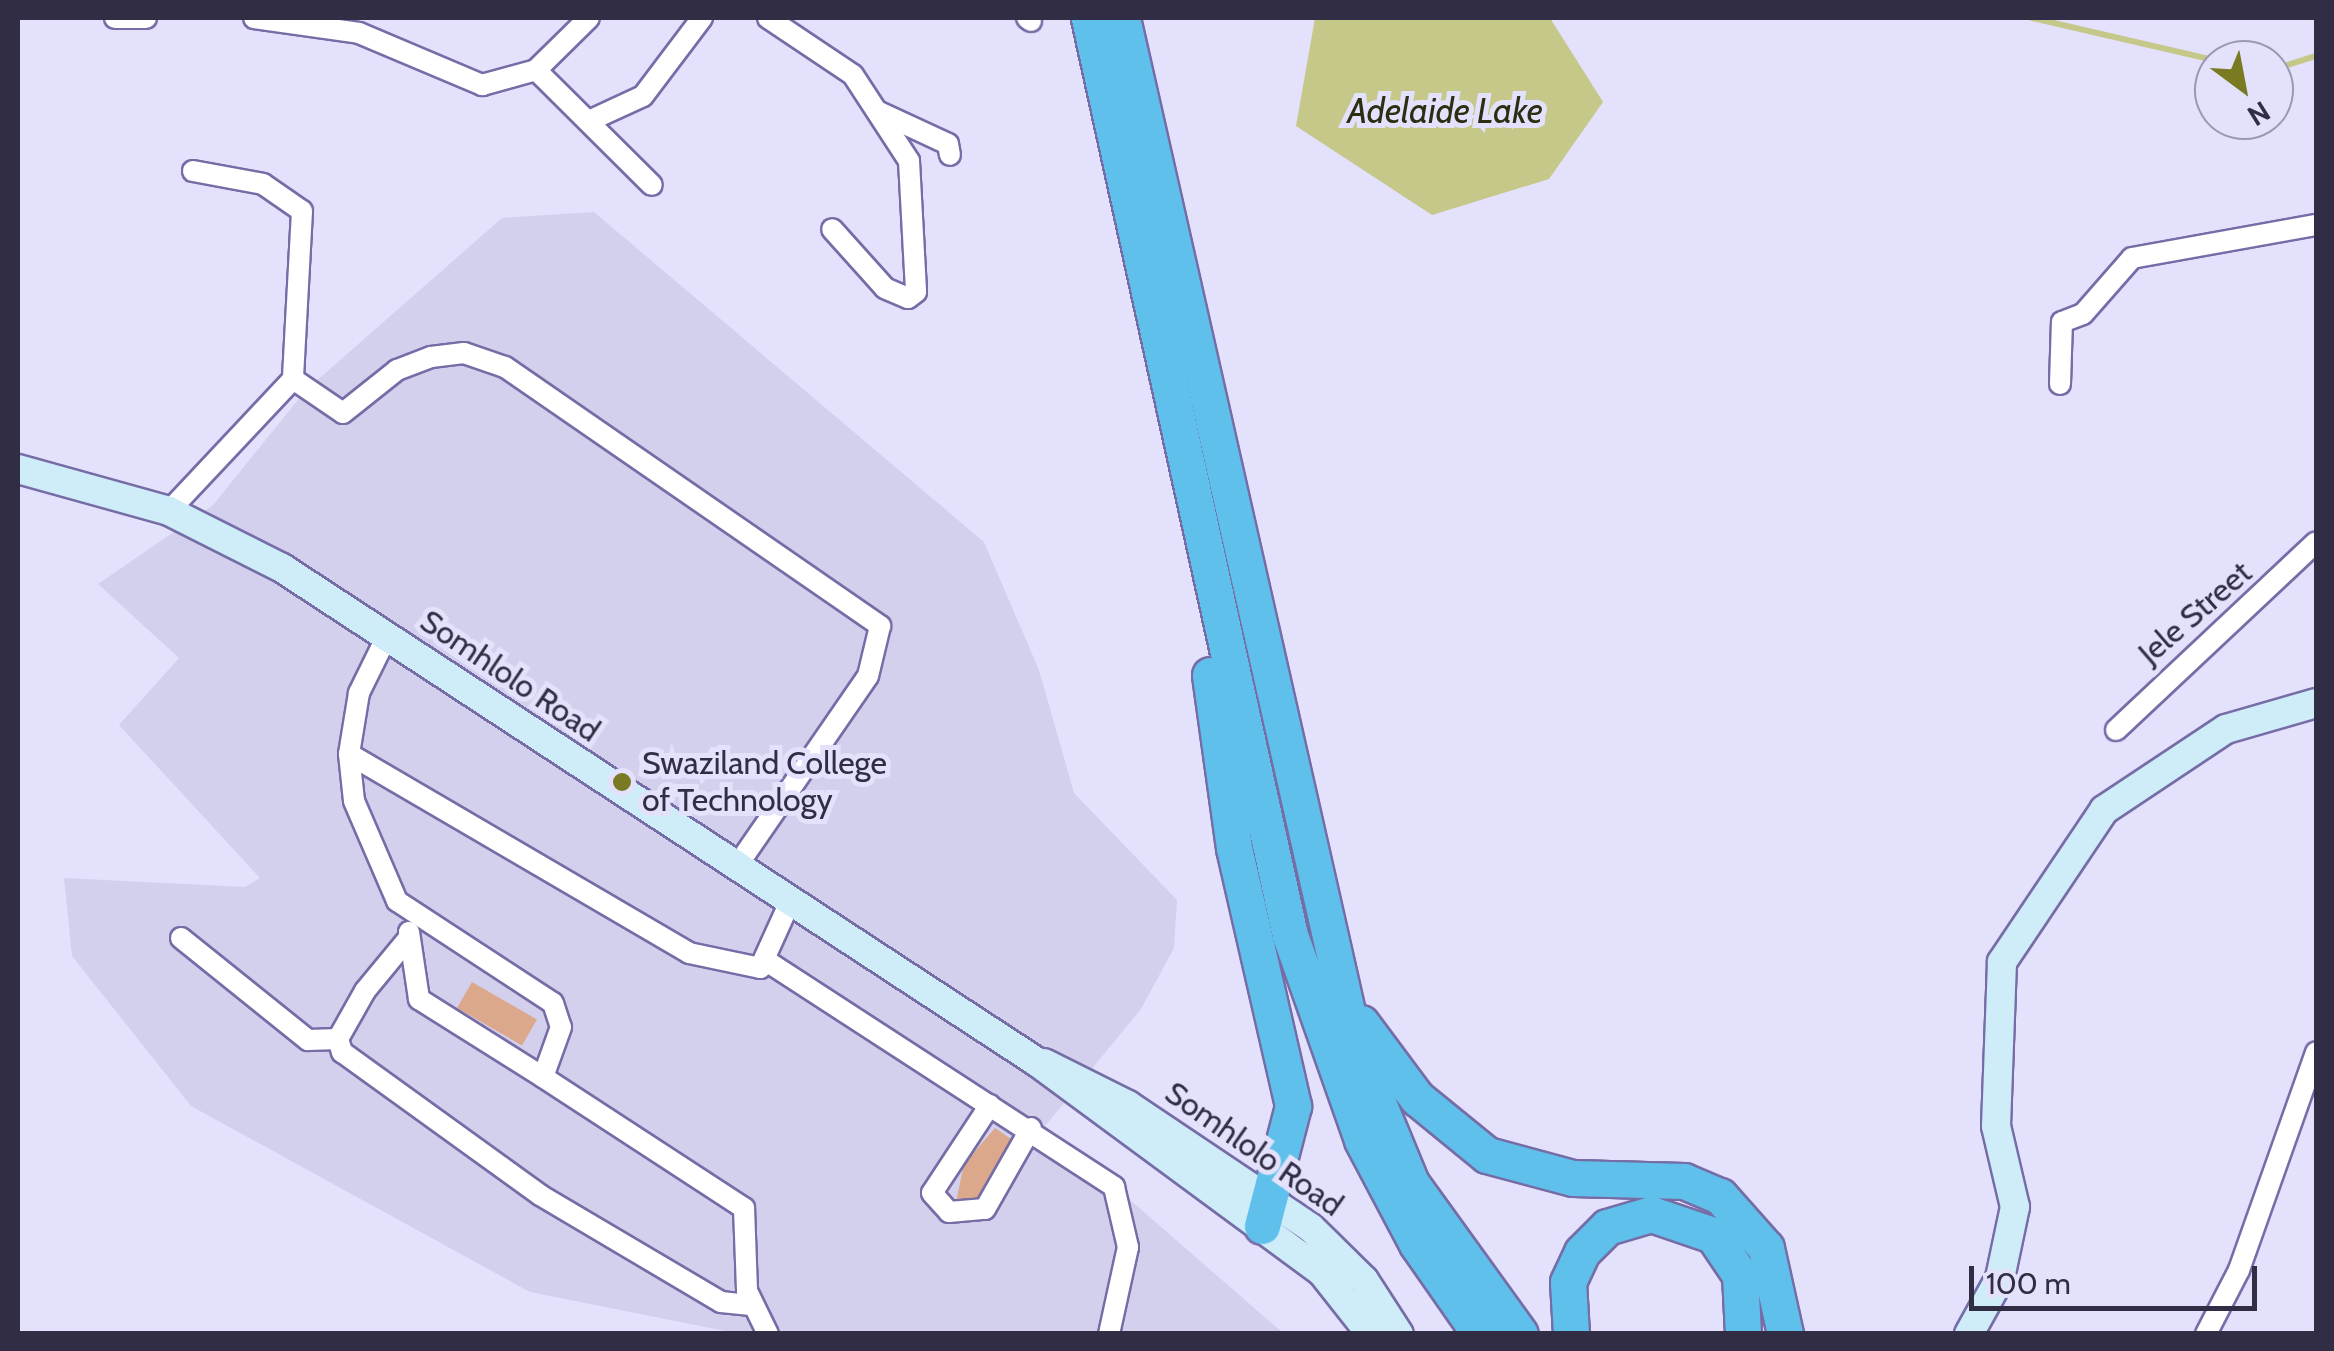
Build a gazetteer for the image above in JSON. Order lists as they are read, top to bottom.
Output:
{
  "streets": {
    "main road": ["Somhlolo Road"],
    "street": ["Jele Street"]
  },
  "water": ["Adelaide Lake"],
  "places": ["Swaziland College of Technology"],
  "scale_bar": "100 m",
  "north": "bottom right"
}
